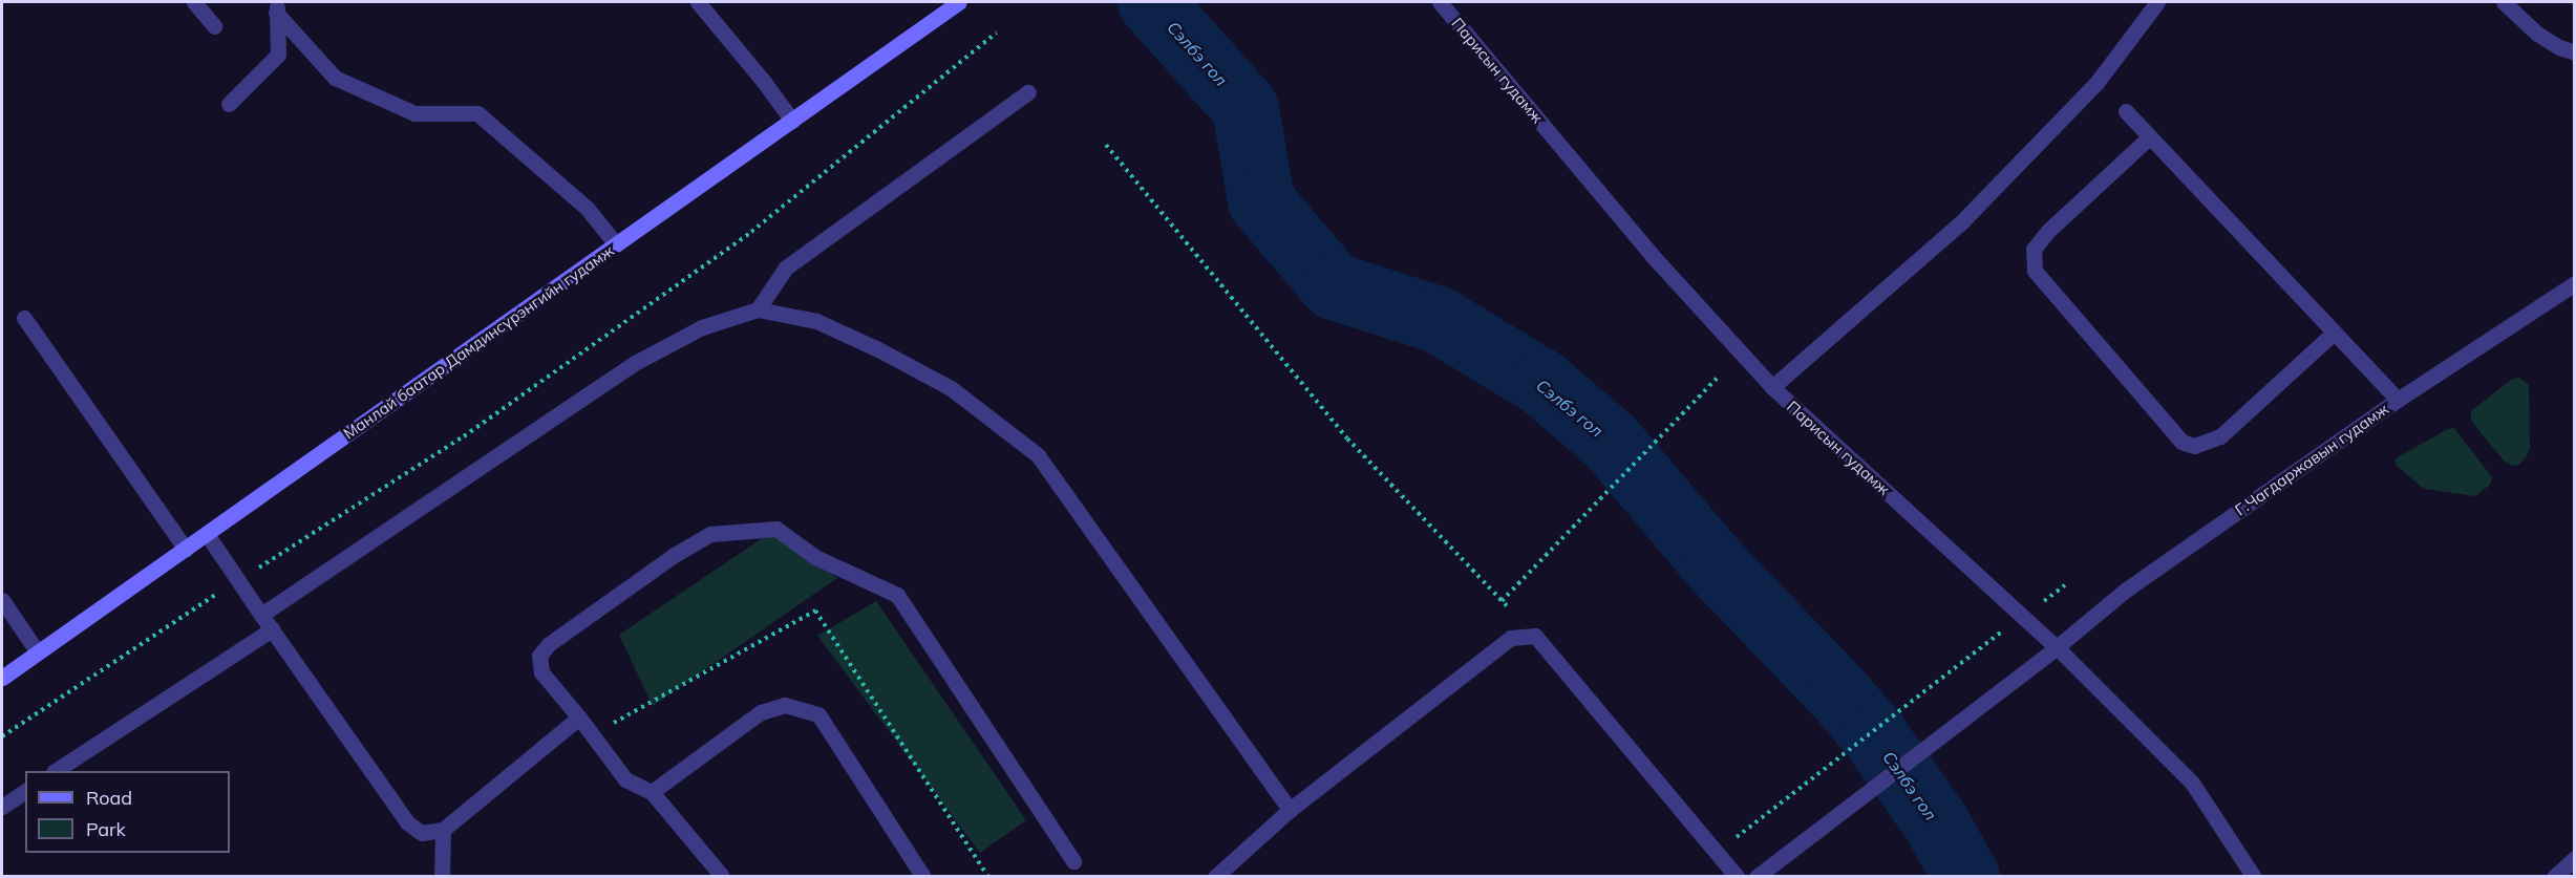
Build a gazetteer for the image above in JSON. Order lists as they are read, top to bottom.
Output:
{
  "streets": {
    "main road": ["Манлай баатар Дамдинсүрэнгийн гудамж"],
    "street": ["Парисын гудамж", "Г.Чагдаржавын гудамж"]
  },
  "crossings": [
    ["Парисын гудамж", "Г.Чагдаржавын гудамж"]
  ],
  "water": ["Сэлбэ гол"],
  "legend": ["Road", "Park"]
}
